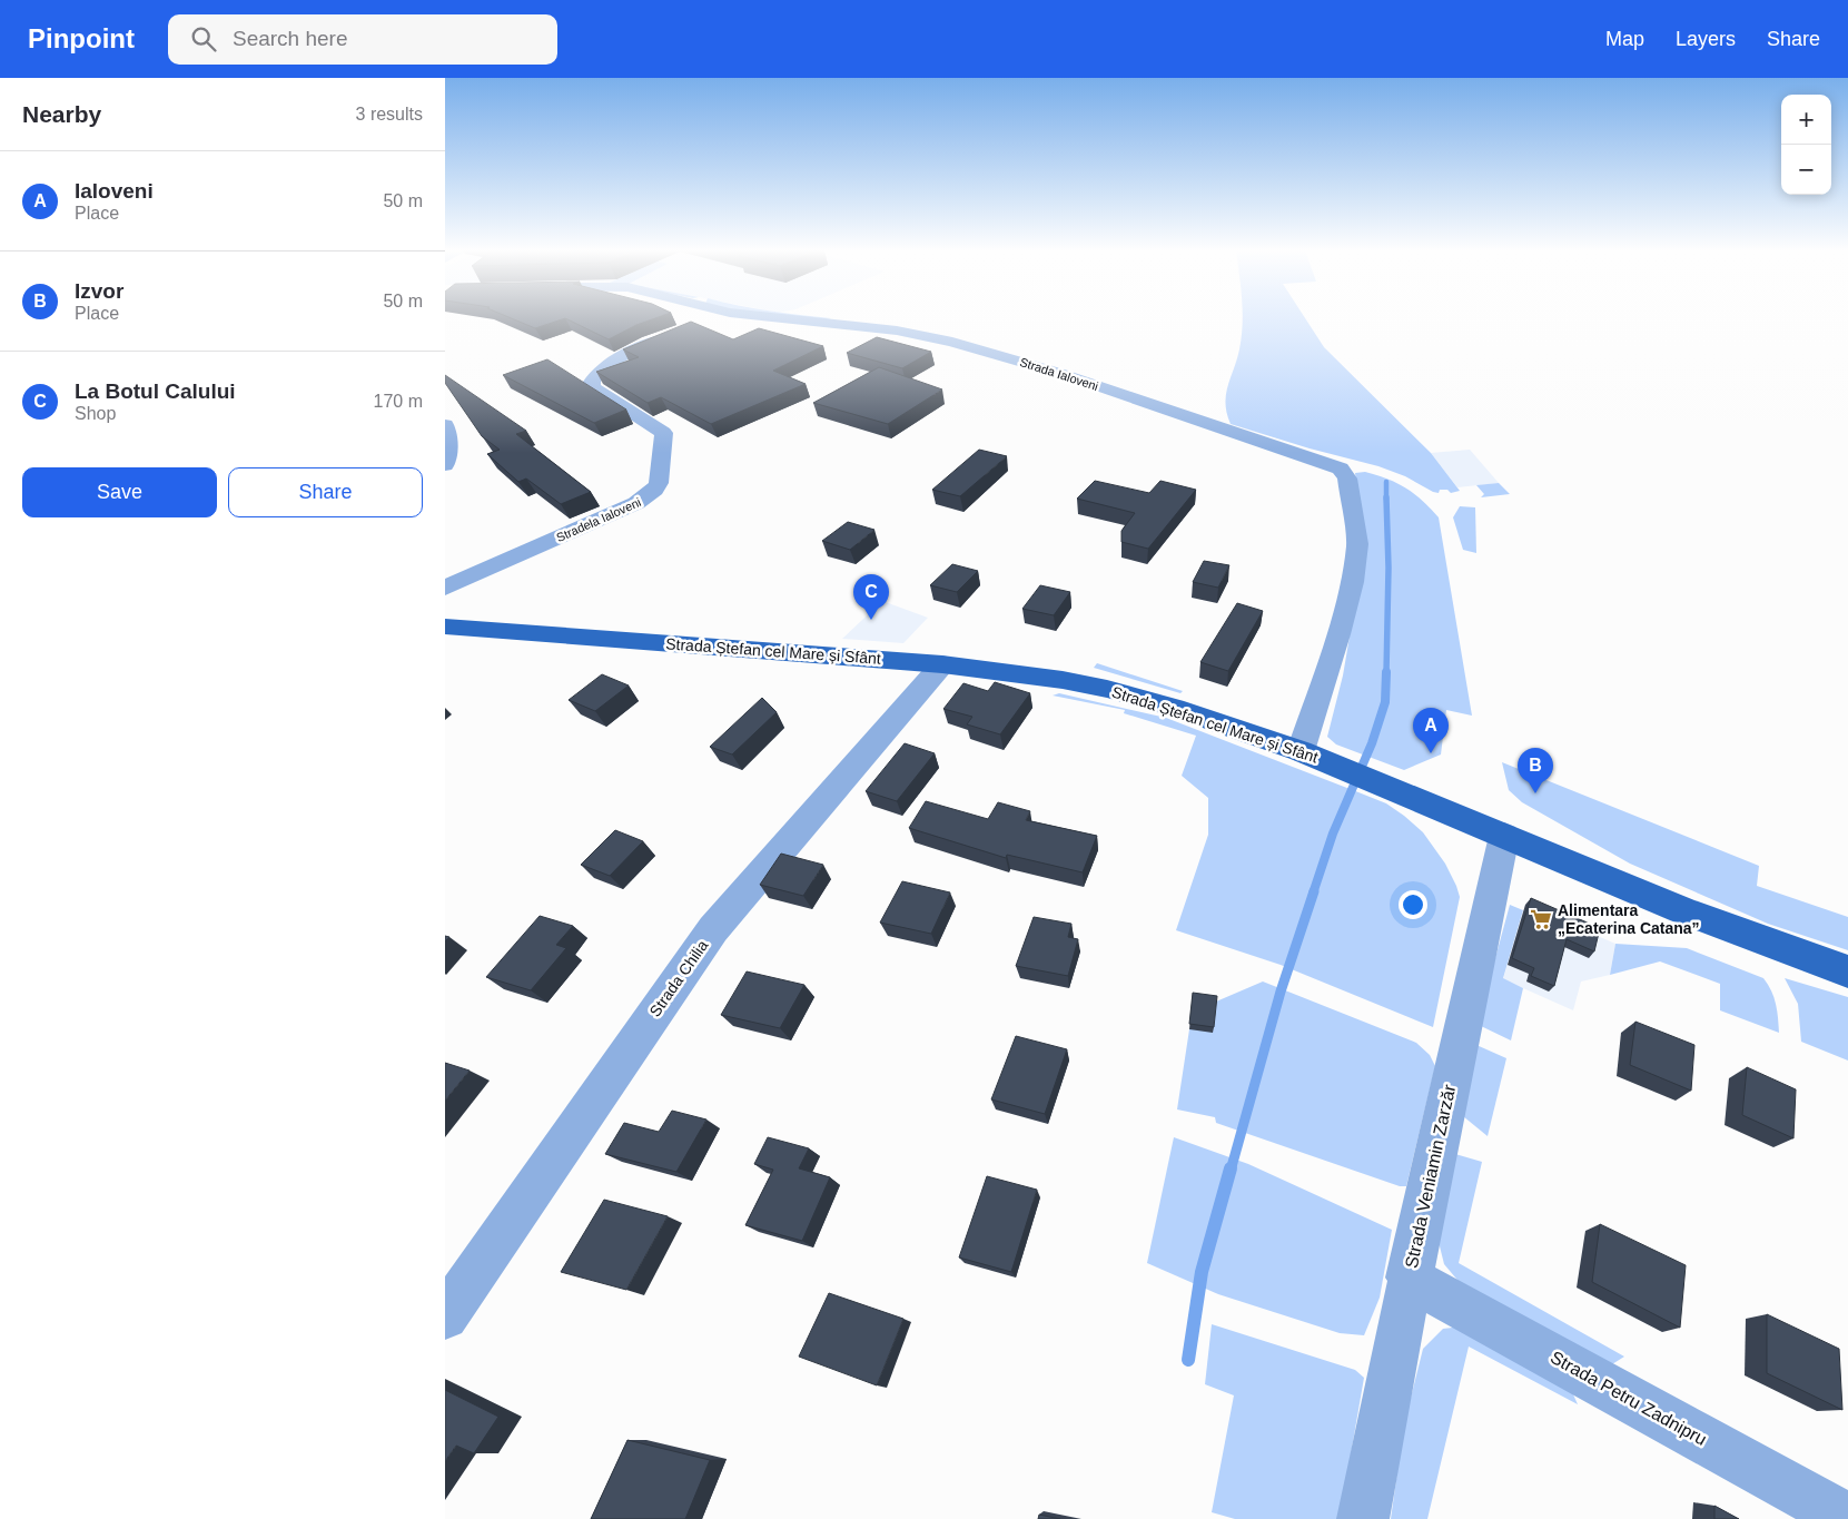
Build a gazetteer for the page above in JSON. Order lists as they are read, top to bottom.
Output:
{
  "streets": {
    "main road": ["Strada Ștefan cel Mare și Sfânt"],
    "street": [
      "Strada Ialoveni",
      "Stradela Ialoveni",
      "Strada Chilia",
      "Strada Veniamin Zarzăr",
      "Strada Petru Zadnipru"
    ]
  },
  "crossings": [
    ["Strada Ialoveni", "Strada Ștefan cel Mare și Sfânt"],
    ["Strada Ștefan cel Mare și Sfânt", "Strada Chilia"],
    ["Strada Ștefan cel Mare și Sfânt", "Strada Veniamin Zarzăr"],
    ["Strada Veniamin Zarzăr", "Strada Petru Zadnipru"]
  ],
  "places": {
    "supermarket": ["Alimentara „Ecaterina Catana”"]
  },
  "page": {
    "header": "Pinpoint",
    "search": "Search here",
    "nav": ["Map", "Layers", "Share"],
    "heading": ["Nearby", "3 results"],
    "map_buttons": ["+", "−"],
    "list": [
      {
        "mark": "A",
        "name": "Ialoveni",
        "note": "Place",
        "value": "50 m"
      },
      {
        "mark": "B",
        "name": "Izvor",
        "note": "Place",
        "value": "50 m"
      },
      {
        "mark": "C",
        "name": "La Botul Calului",
        "note": "Shop",
        "value": "170 m"
      }
    ],
    "buttons": ["Save", "Share"],
    "pins": ["C", "A", "B"]
  }
}
